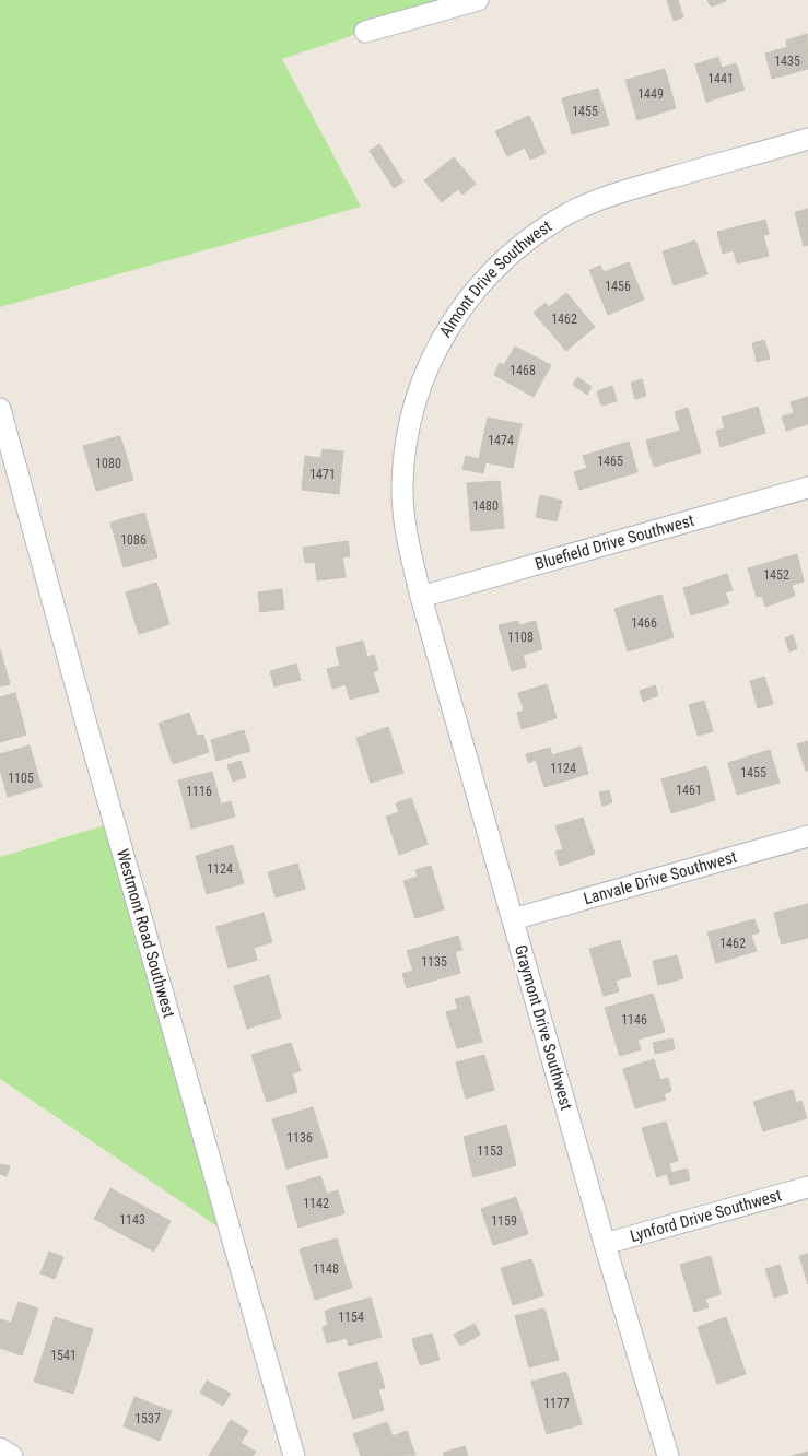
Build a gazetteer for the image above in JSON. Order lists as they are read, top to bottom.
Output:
{
  "streets": {
    "street": [
      "Almont Drive Southwest",
      "Bluefield Drive Southwest",
      "Lanvale Drive Southwest",
      "Westmont Road Southwest",
      "Graymont Drive Southwest",
      "Lynford Drive Southwest"
    ]
  },
  "crossings": [
    ["Almont Drive Southwest", "Bluefield Drive Southwest"],
    ["Almont Drive Southwest", "Graymont Drive Southwest"],
    ["Bluefield Drive Southwest", "Graymont Drive Southwest"],
    ["Lanvale Drive Southwest", "Graymont Drive Southwest"],
    ["Graymont Drive Southwest", "Lynford Drive Southwest"]
  ],
  "house_numbers": [
    "1435",
    "1441",
    "1449",
    "1455",
    "1456",
    "1462",
    "1468",
    "1474",
    "1465",
    "1080",
    "1471",
    "1480",
    "1086",
    "1452",
    "1466",
    "1108",
    "1124",
    "1455",
    "1105",
    "1461",
    "1116",
    "1124",
    "1462",
    "1135",
    "1146",
    "1136",
    "1153",
    "1142",
    "1143",
    "1159",
    "1148",
    "1154",
    "1541",
    "1177",
    "1537"
  ]
}
